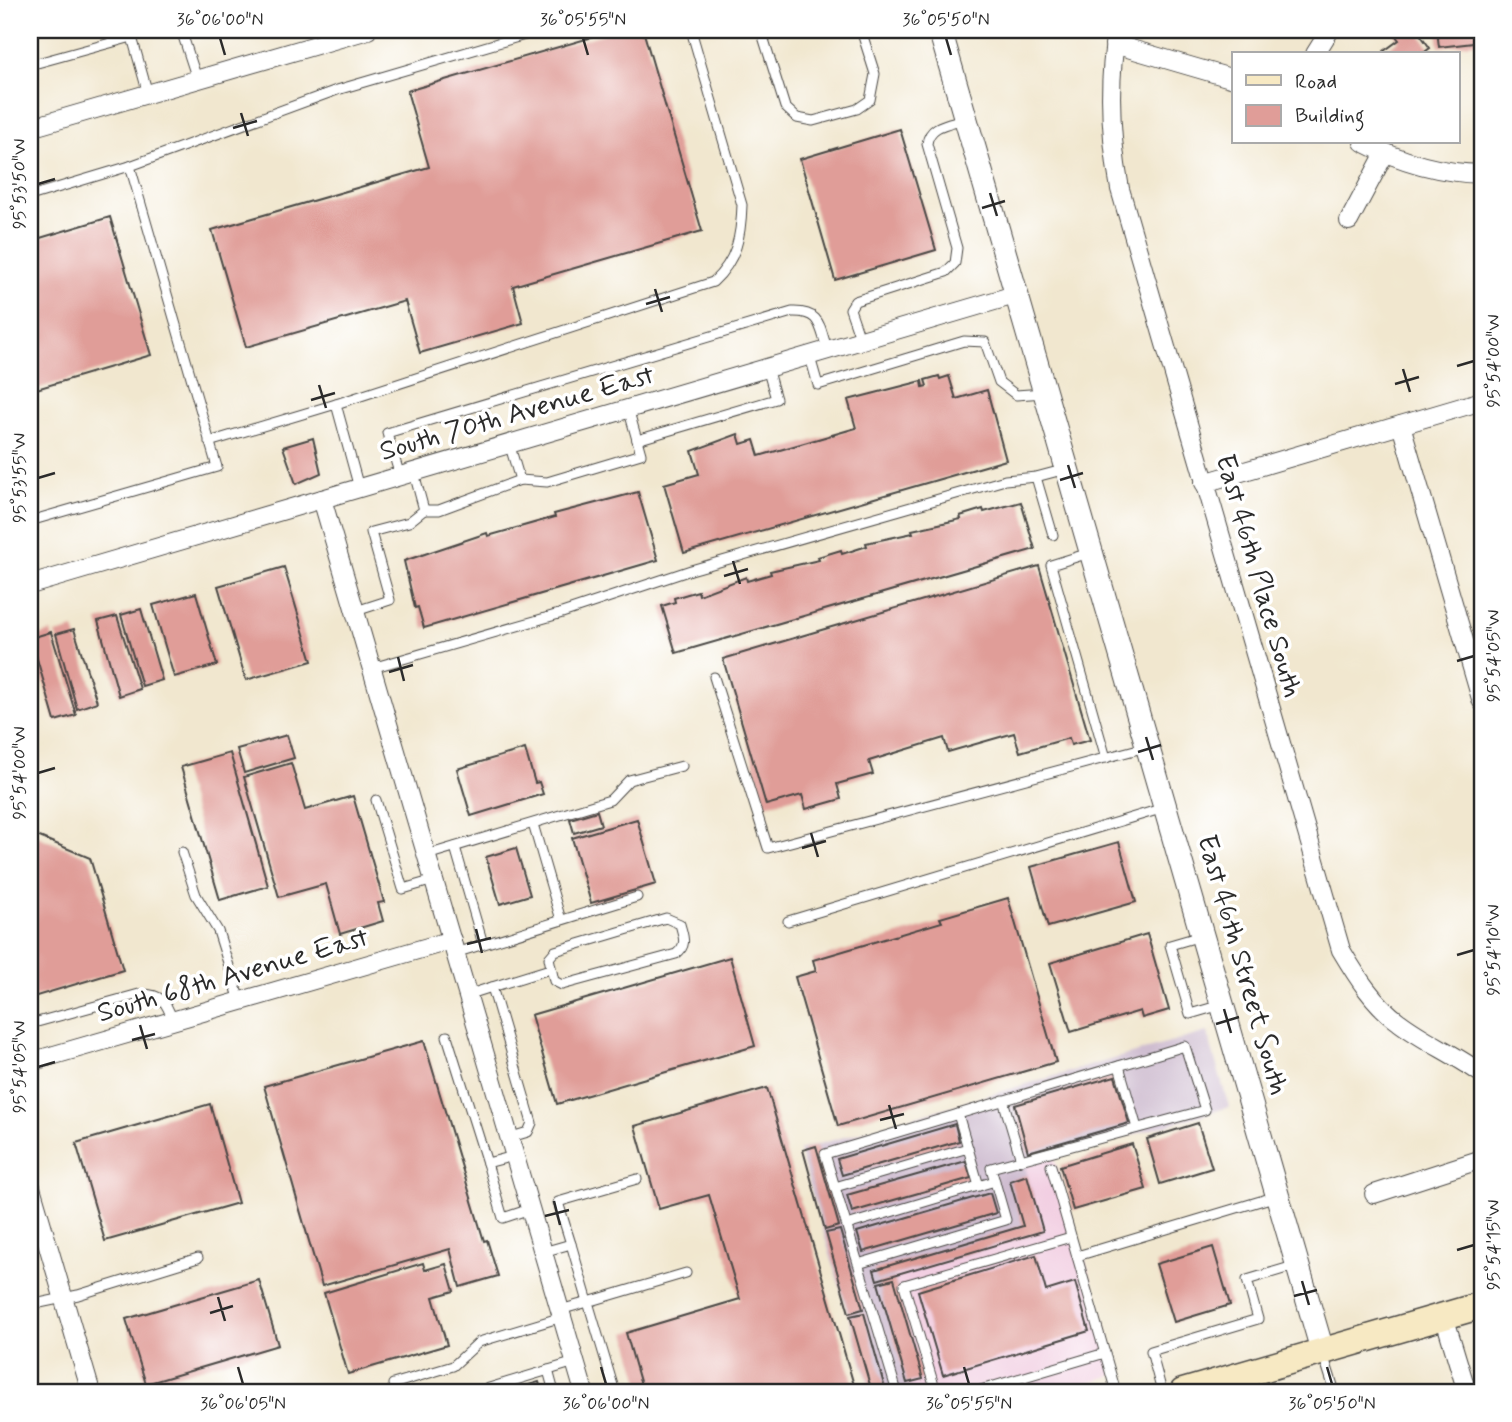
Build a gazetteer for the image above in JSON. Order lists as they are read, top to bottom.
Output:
{
  "streets": {
    "street": [
      "South 70th Avenue East",
      "East 46th Place South",
      "East 46th Street South",
      "South 68th Avenue East"
    ]
  },
  "crossings": [
    ["South 70th Avenue East", "East 46th Street South"]
  ],
  "legend": ["Road", "Building"],
  "coordinates": [
    "36°06'00\"N",
    "36°05'55\"N",
    "36°05'50\"N",
    "95°53'50\"W",
    "95°54'00\"W",
    "95°53'55\"W",
    "95°54'05\"W",
    "95°54'10\"W",
    "95°54'15\"W",
    "36°06'05\"N"
  ]
}
